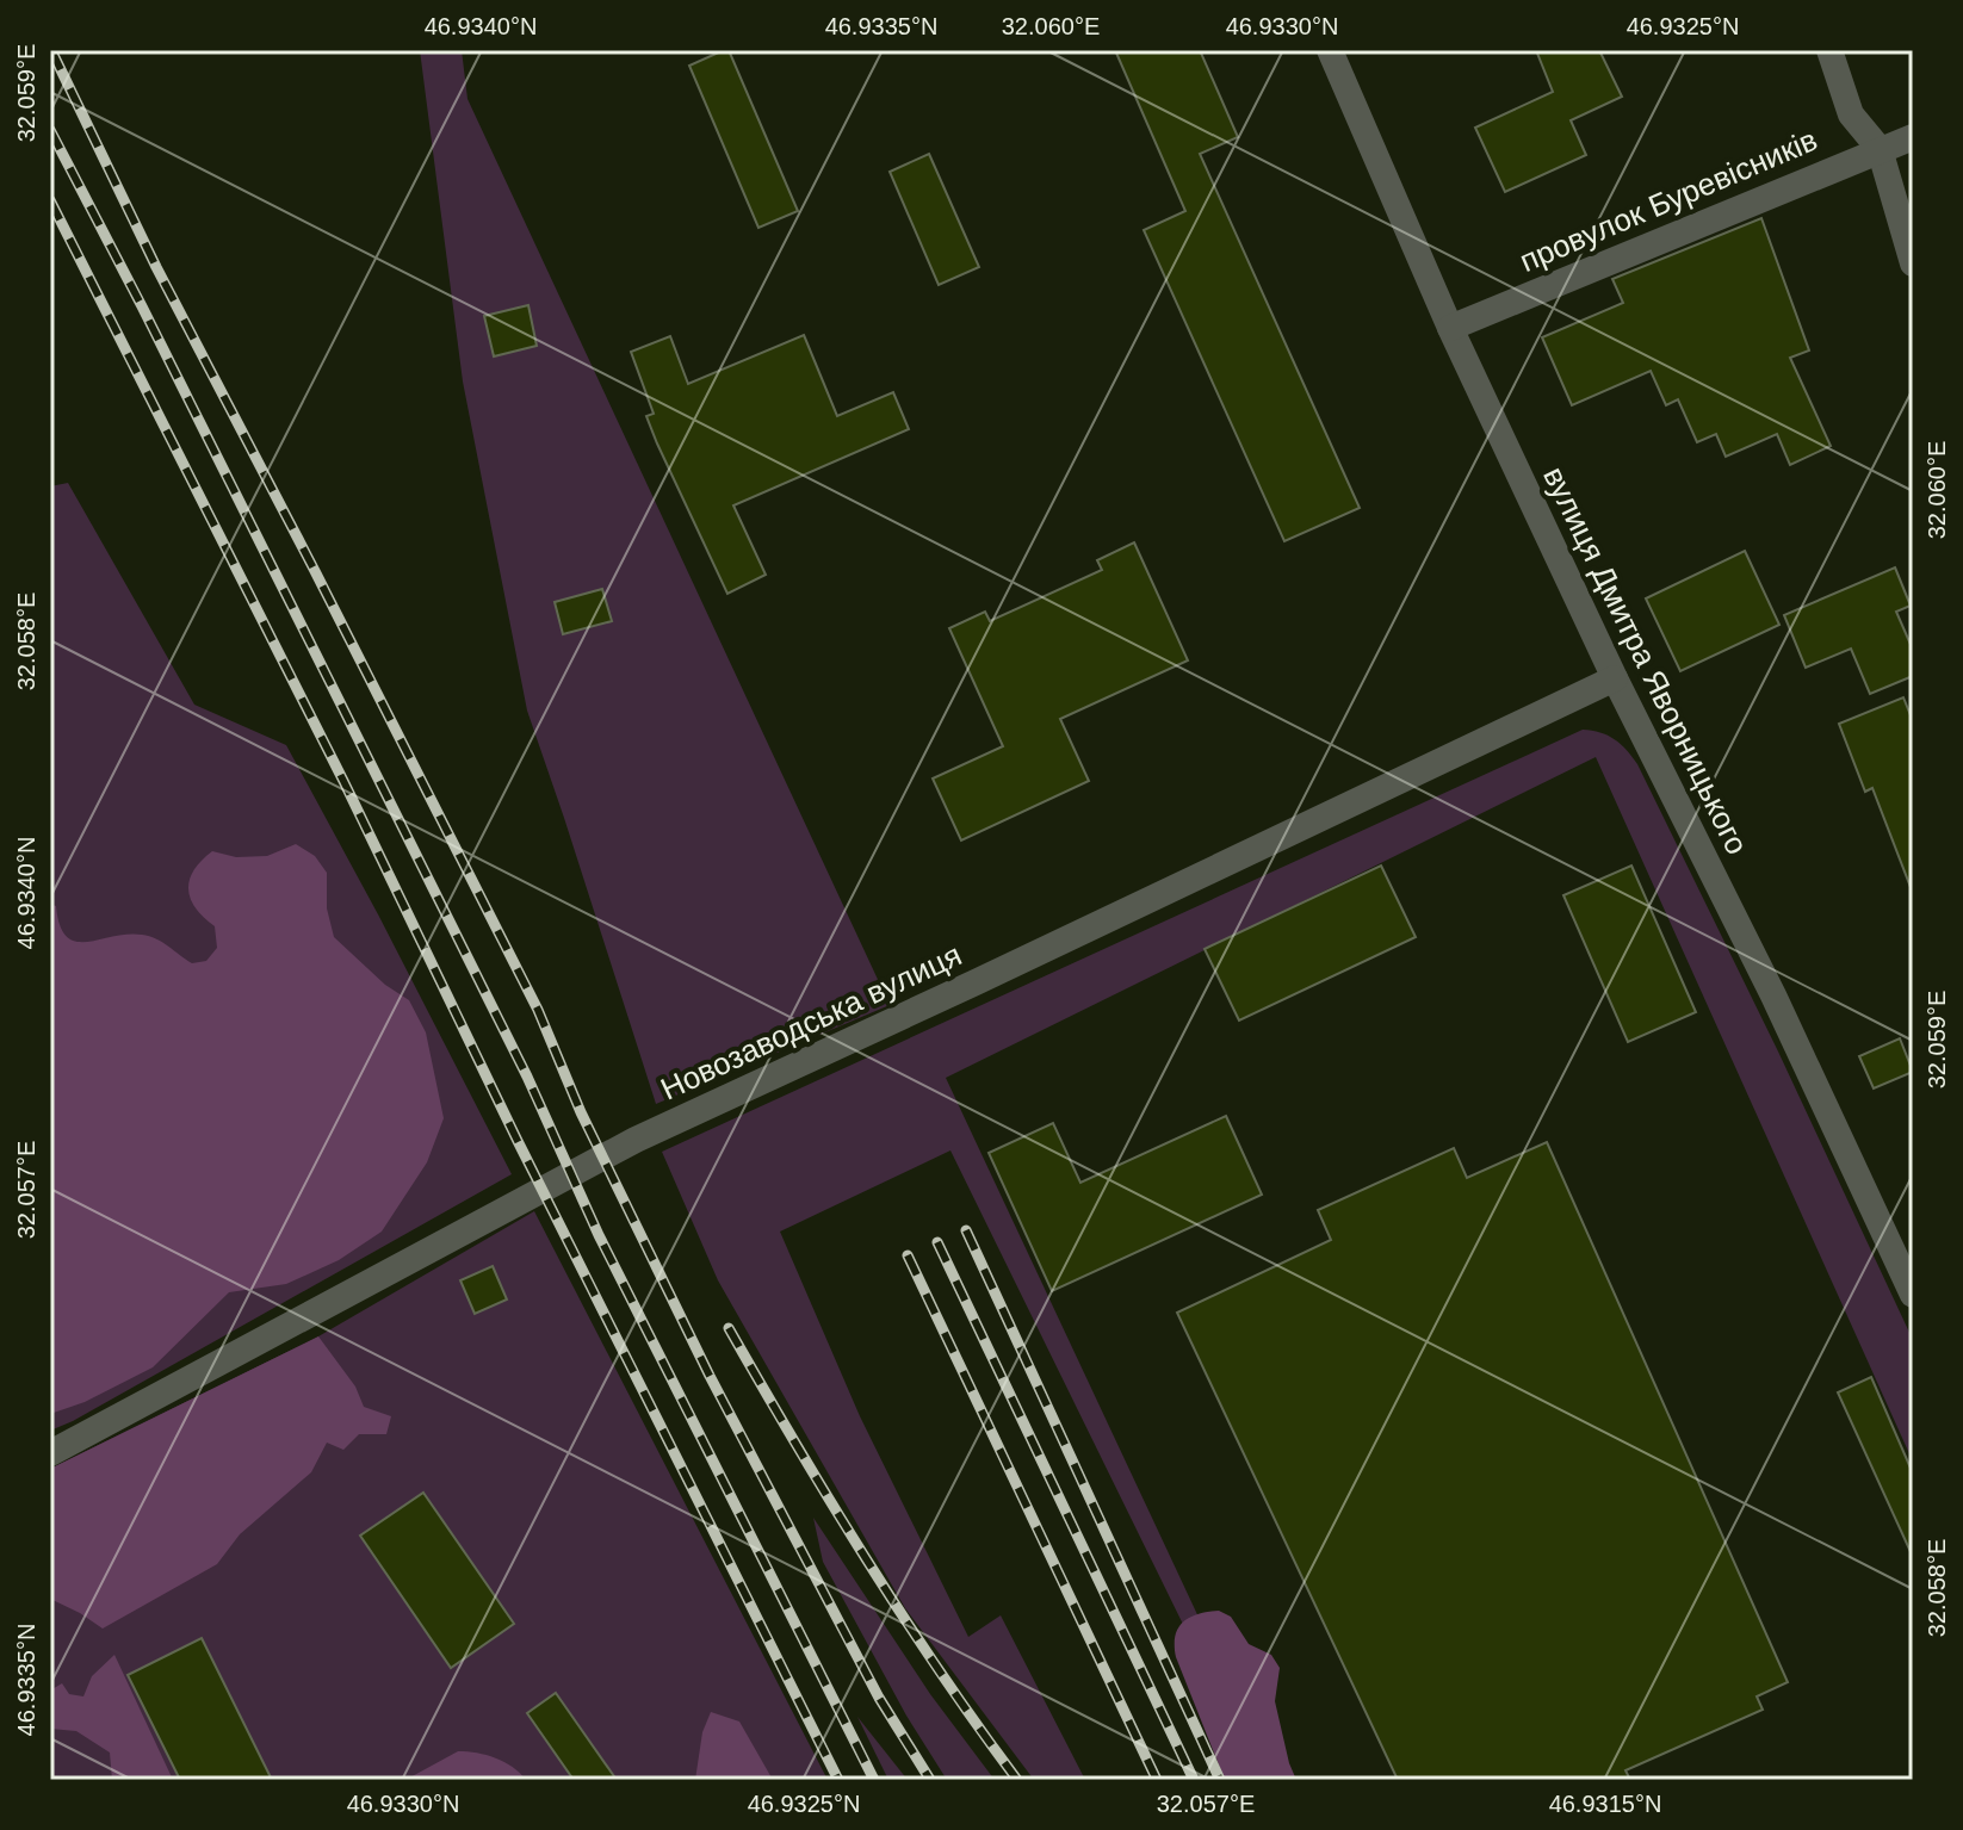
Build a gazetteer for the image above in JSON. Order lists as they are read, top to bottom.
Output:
{
  "streets": {
    "street": ["провулок Буревісників", "вулиця Дмитра Яворницького", "Новозаводська вулиця"]
  },
  "crossings": [
    ["провулок Буревісників", "вулиця Дмитра Яворницького"],
    ["вулиця Дмитра Яворницького", "Новозаводська вулиця"]
  ],
  "coordinates": [
    "46.9340°N",
    "46.9335°N",
    "32.060°E",
    "46.9330°N",
    "46.9325°N",
    "32.059°E",
    "32.058°E",
    "32.057°E",
    "46.9315°N"
  ]
}
